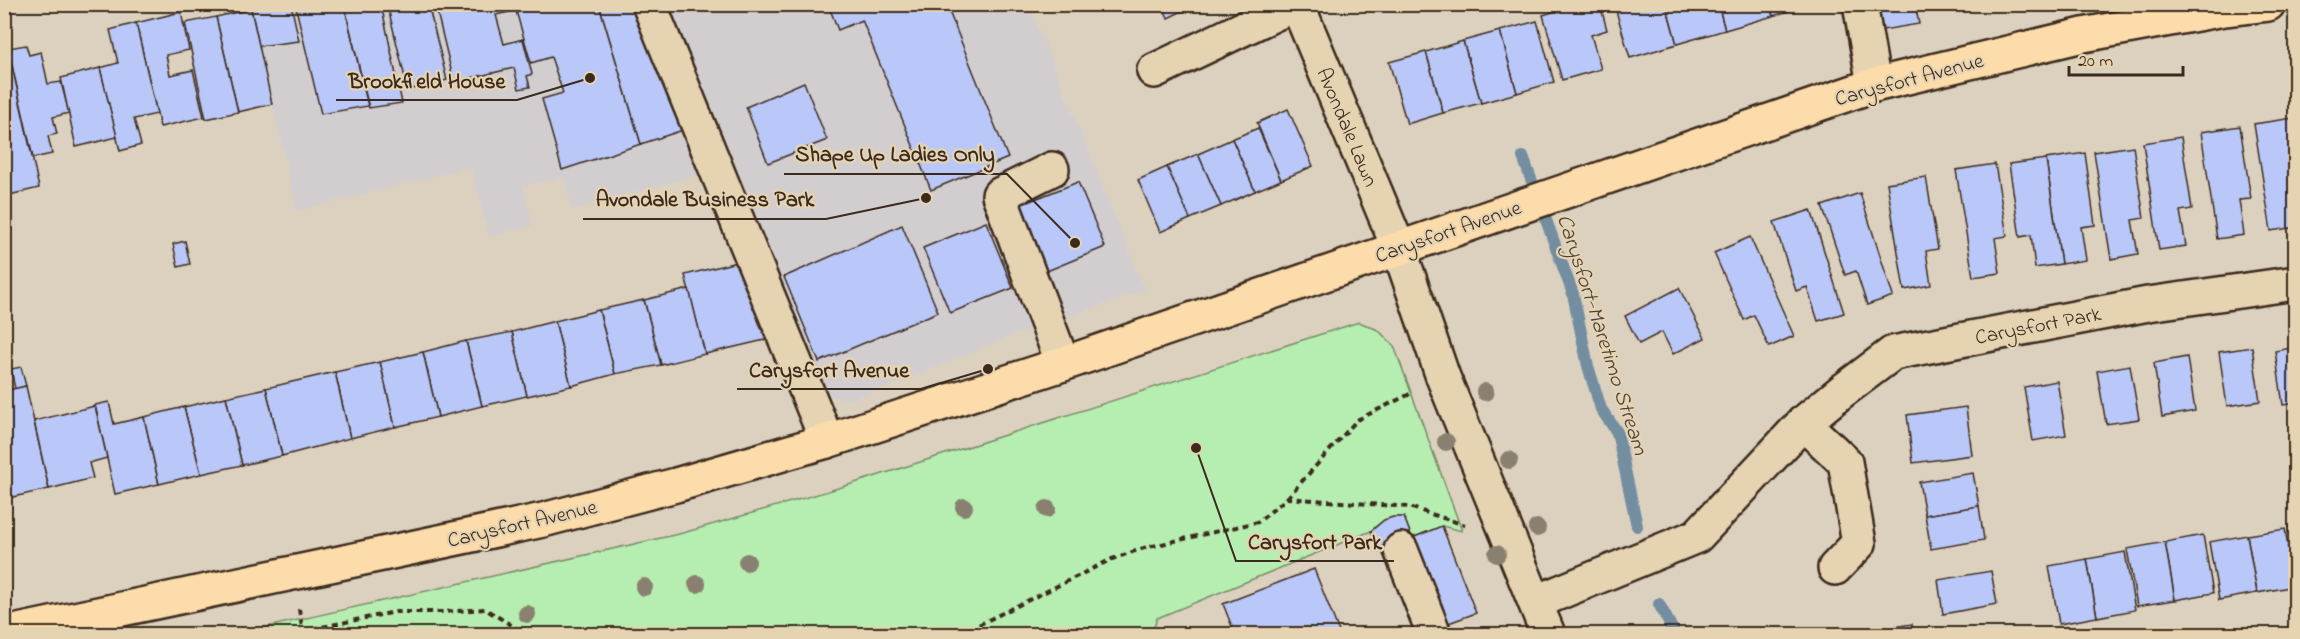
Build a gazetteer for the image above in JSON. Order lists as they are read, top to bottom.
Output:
{
  "streets": {
    "main road": ["Carysfort Avenue"],
    "street": ["Avondale Lawn", "Carysfort Park"]
  },
  "crossings": [
    ["Carysfort Avenue", "Avondale Lawn"]
  ],
  "water": ["Carysfort-Maretimo Stream"],
  "places": [
    "Brookfield House",
    "Avondale Business Park",
    "Shape Up Ladies Only",
    "Carysfort Avenue",
    "Carysfort Park"
  ],
  "scale_bar": "20 m"
}
